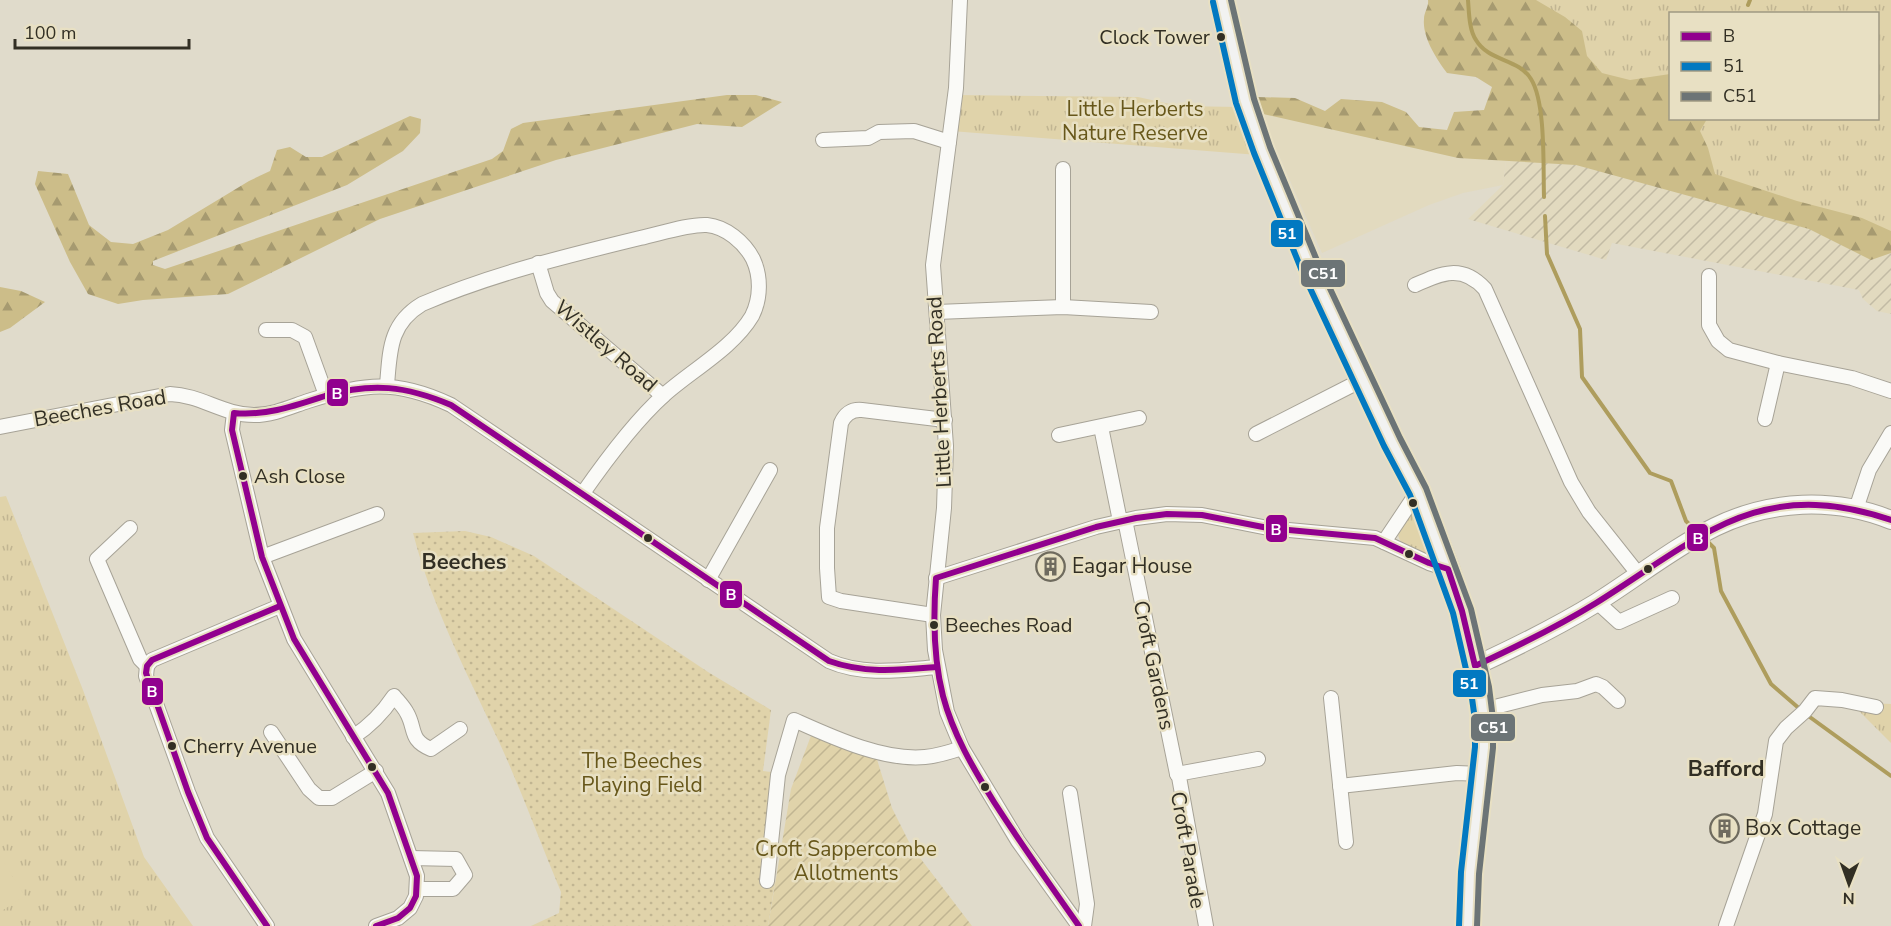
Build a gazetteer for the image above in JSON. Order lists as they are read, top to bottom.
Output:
{
  "streets": {
    "street": [
      "Wistley Road",
      "Little Herberts Road",
      "Beeches Road",
      "Croft Gardens"
    ]
  },
  "crossings": [
    ["Little Herberts Road", "Beeches Road"]
  ],
  "districts": ["Beeches", "Bafford"],
  "parks": ["Little Herberts Nature Reserve", "The Beeches Playing Field", "Croft Sappercombe Allotments"],
  "places": {
    "other": [
      "Clock Tower",
      "Ash Close",
      "Beeches Road",
      "Cherry Avenue"
    ],
    "building": ["Eagar House", "Box Cottage"]
  },
  "lines": ["transit line C51", "transit line 51", "transit line B"],
  "legend": ["B", "51", "C51"],
  "scale_bar": "100 m",
  "north": "bottom"
}
